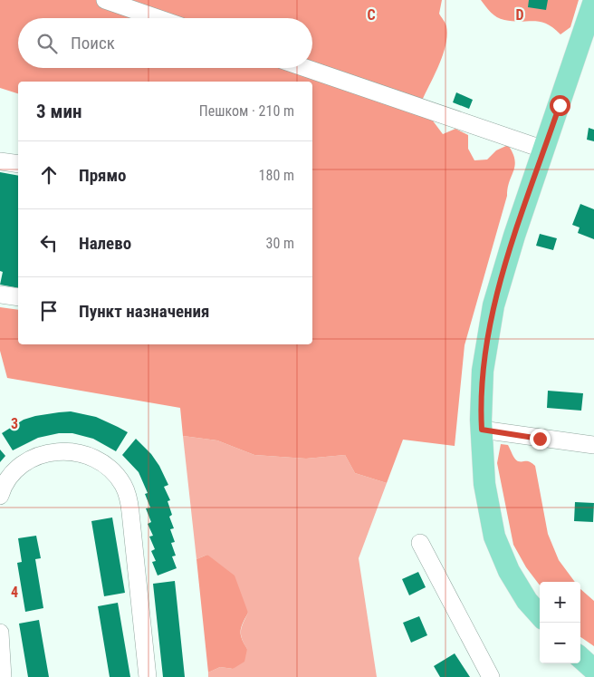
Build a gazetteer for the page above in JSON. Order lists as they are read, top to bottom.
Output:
{
  "page": {
    "search": "Поиск",
    "heading": ["3 мин", "Пешком · 210 m"],
    "list": [
      ["Прямо", "180 m"],
      ["Налево", "30 m"],
      "Пункт назначения"
    ],
    "map_buttons": ["+", "−"]
  },
  "grid": {
    "columns": ["C", "D"],
    "rows": ["3", "4"]
  }
}
